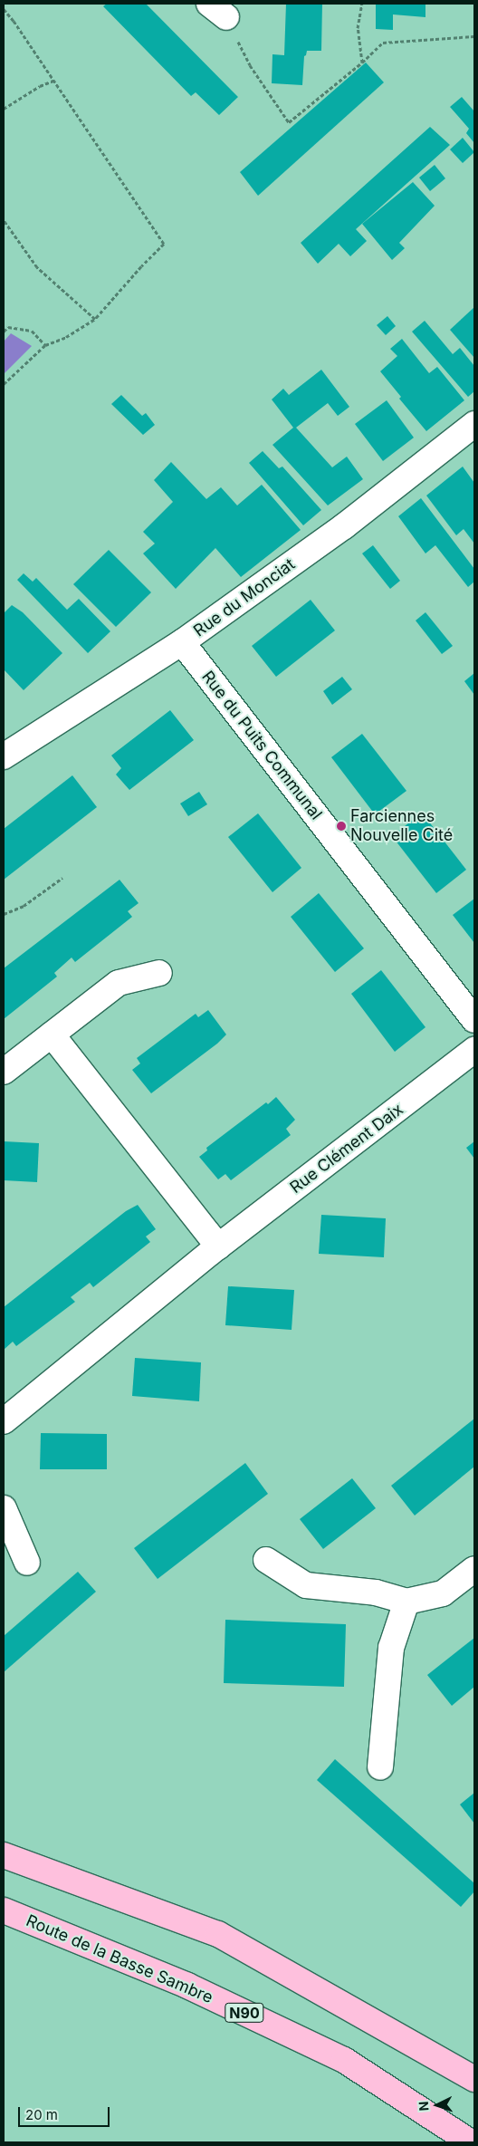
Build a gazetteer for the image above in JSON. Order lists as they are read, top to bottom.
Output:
{
  "streets": {
    "highway": ["Route de la Basse Sambre", "N90"],
    "street": ["Rue du Monciat", "Rue du Puits Communal", "Rue Clément Daix"]
  },
  "crossings": [
    ["Rue du Monciat", "Rue du Puits Communal"]
  ],
  "places": ["Farciennes Nouvelle Cité"],
  "scale_bar": "20 m",
  "north": "left"
}
